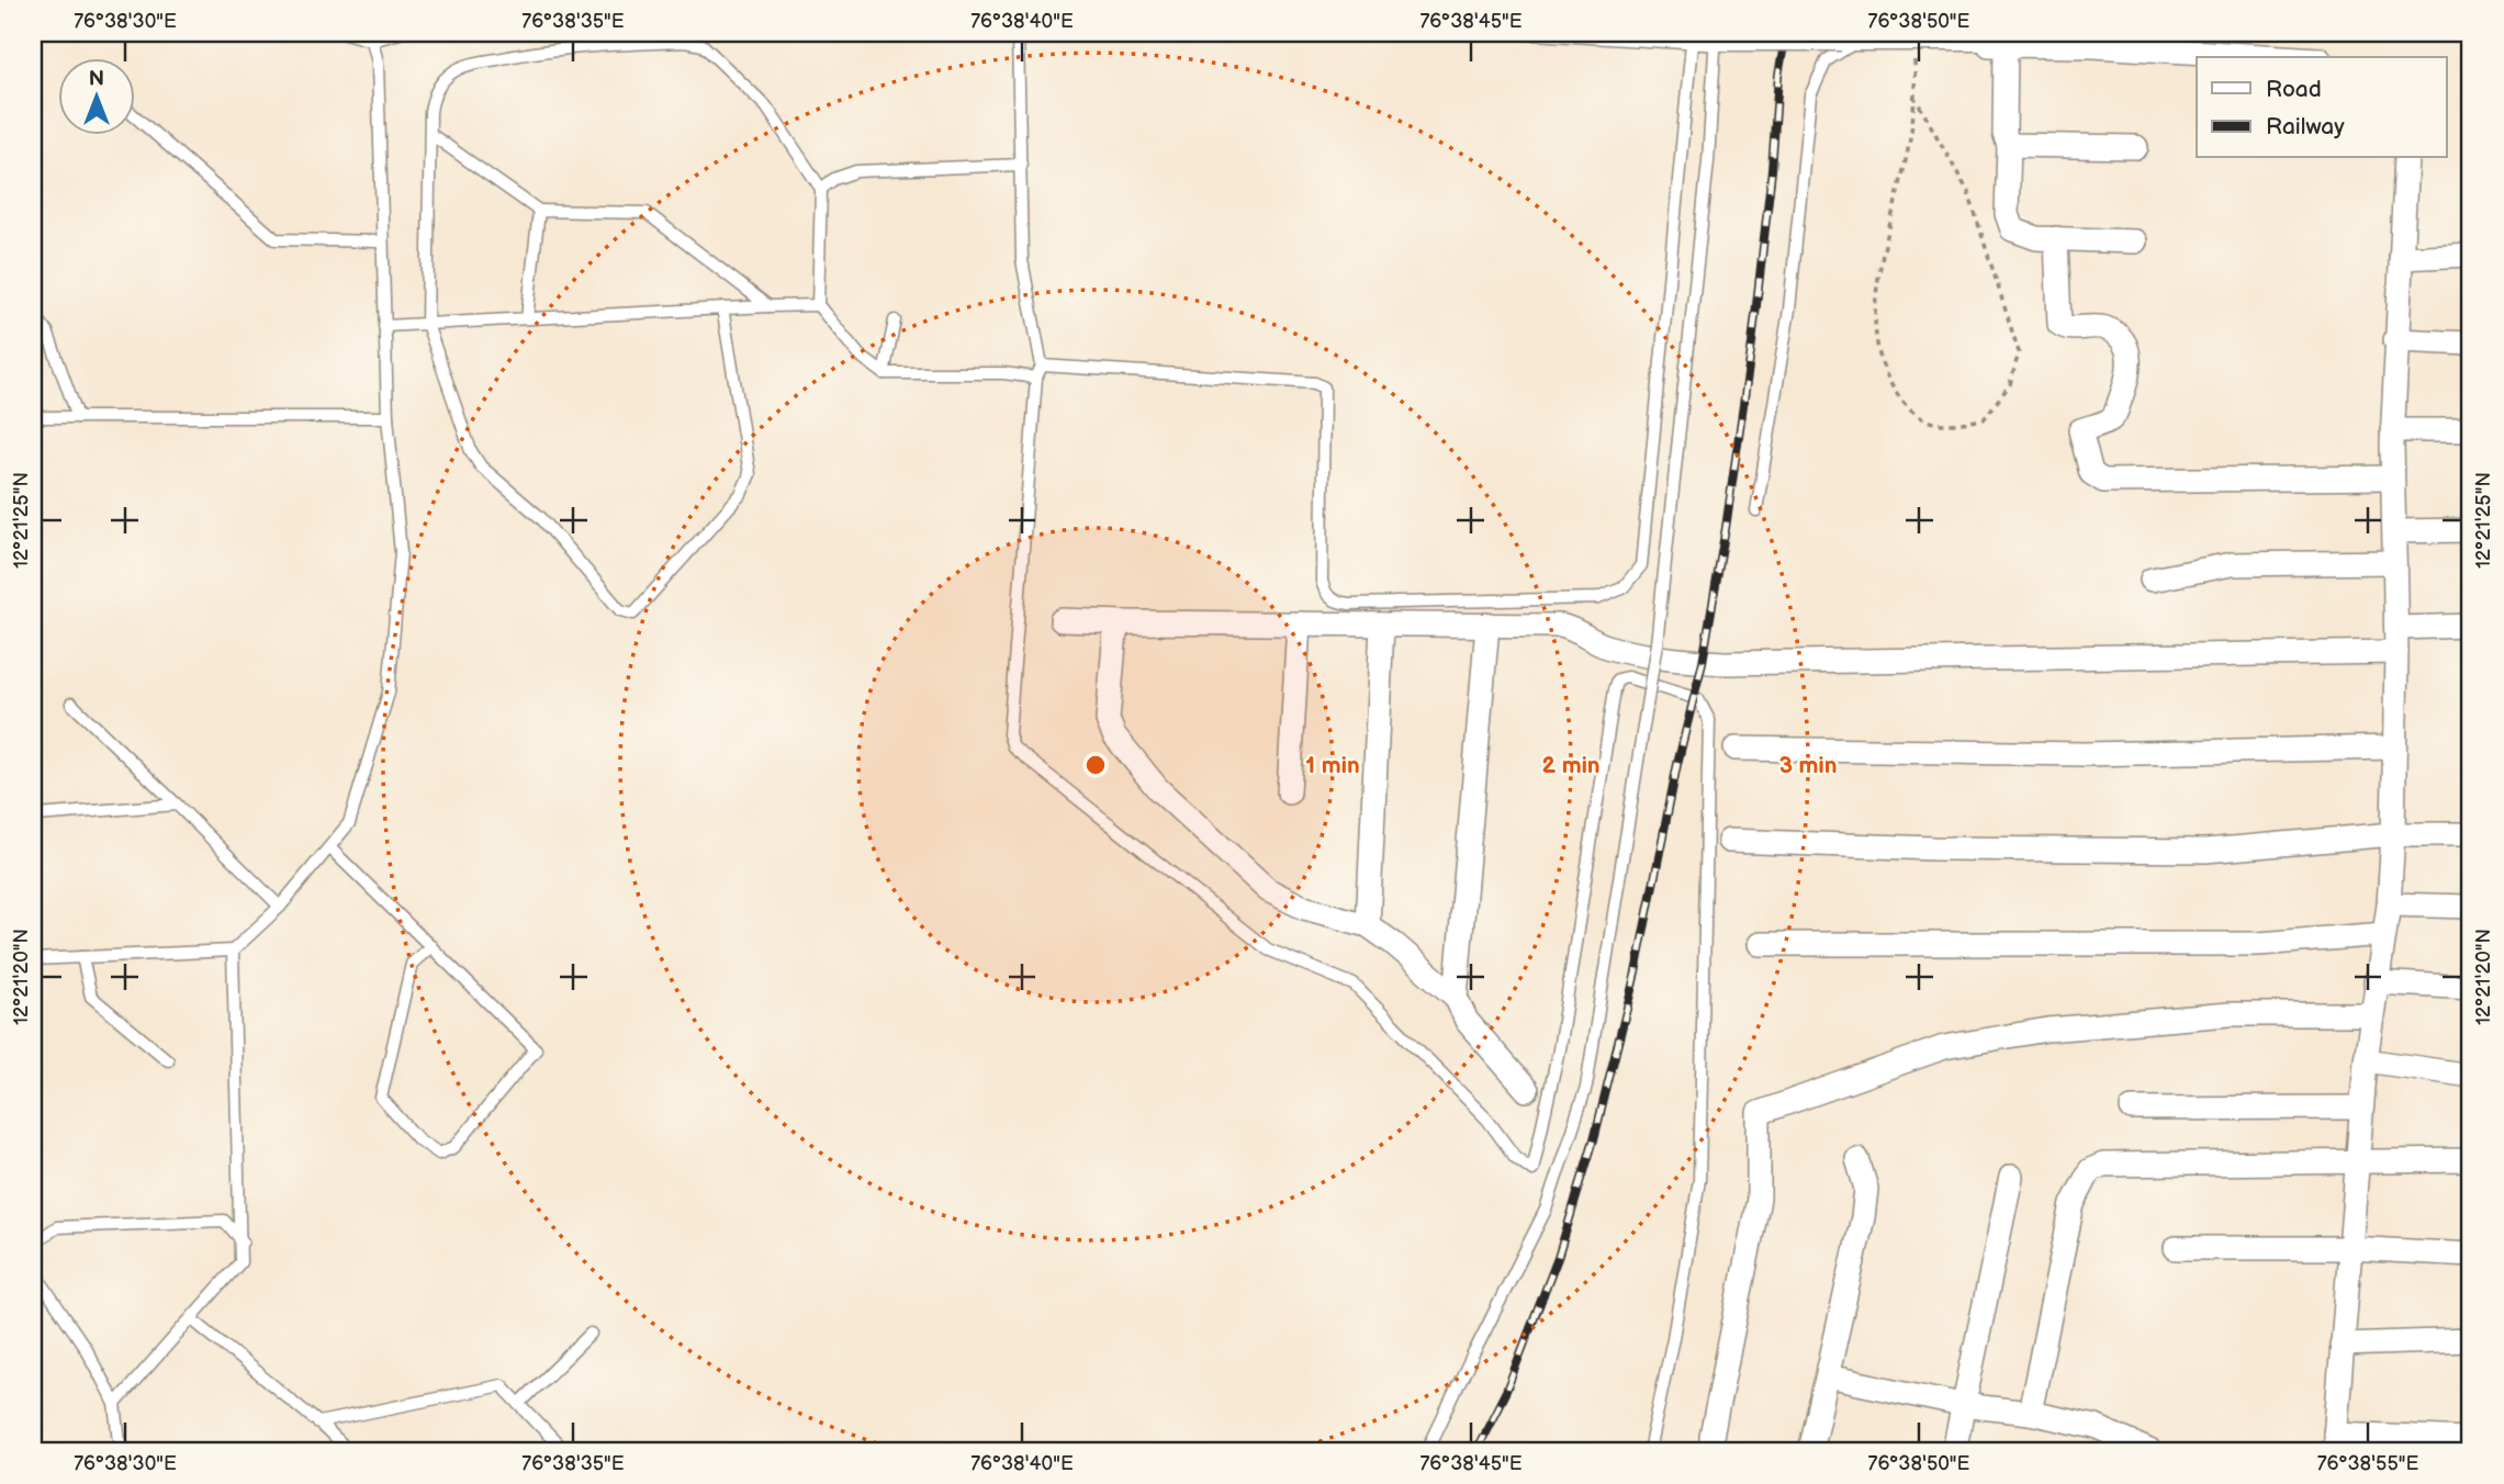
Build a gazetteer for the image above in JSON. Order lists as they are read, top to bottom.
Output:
{
  "legend": ["Road", "Railway"],
  "north": "top",
  "coordinates": [
    "76°38'30\"E",
    "76°38'35\"E",
    "76°38'40\"E",
    "76°38'45\"E",
    "76°38'50\"E",
    "12°21'25\"N",
    "12°21'20\"N",
    "76°38'55\"E"
  ],
  "rings": ["1 min", "2 min", "3 min"]
}
